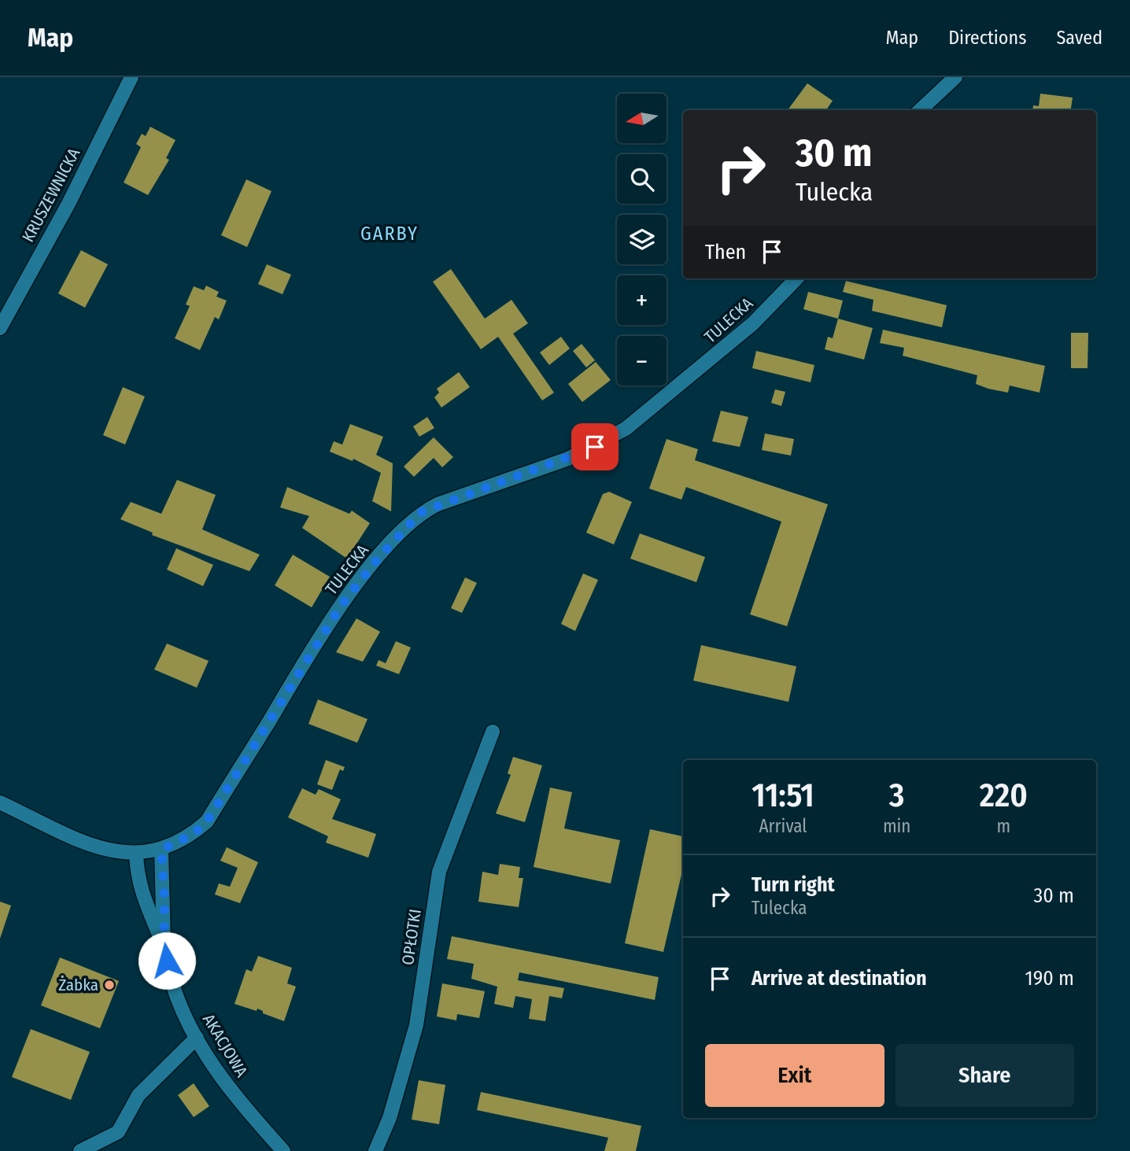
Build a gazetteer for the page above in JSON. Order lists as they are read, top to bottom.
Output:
{
  "streets": {
    "street": [
      "KRUSZEWNICKA",
      "TULECKA",
      "OPŁOTKI",
      "AKACJOWA"
    ]
  },
  "crossings": [
    ["TULECKA", "AKACJOWA"]
  ],
  "districts": ["GARBY"],
  "places": ["Żabka"],
  "north": "left",
  "page": {
    "header": "Map",
    "nav": ["Map", "Directions", "Saved"],
    "map_buttons": ["+", "−"],
    "turn": ["30 m", "Tulecka"],
    "then": "Then",
    "eta": [
      "11:51",
      "Arrival",
      "3",
      "min",
      "220",
      "m"
    ],
    "list": [
      {
        "name": "Turn right",
        "note": "Tulecka",
        "value": "30 m"
      },
      {
        "name": "Arrive at destination",
        "value": "190 m"
      }
    ],
    "buttons": ["Exit", "Share"]
  }
}
